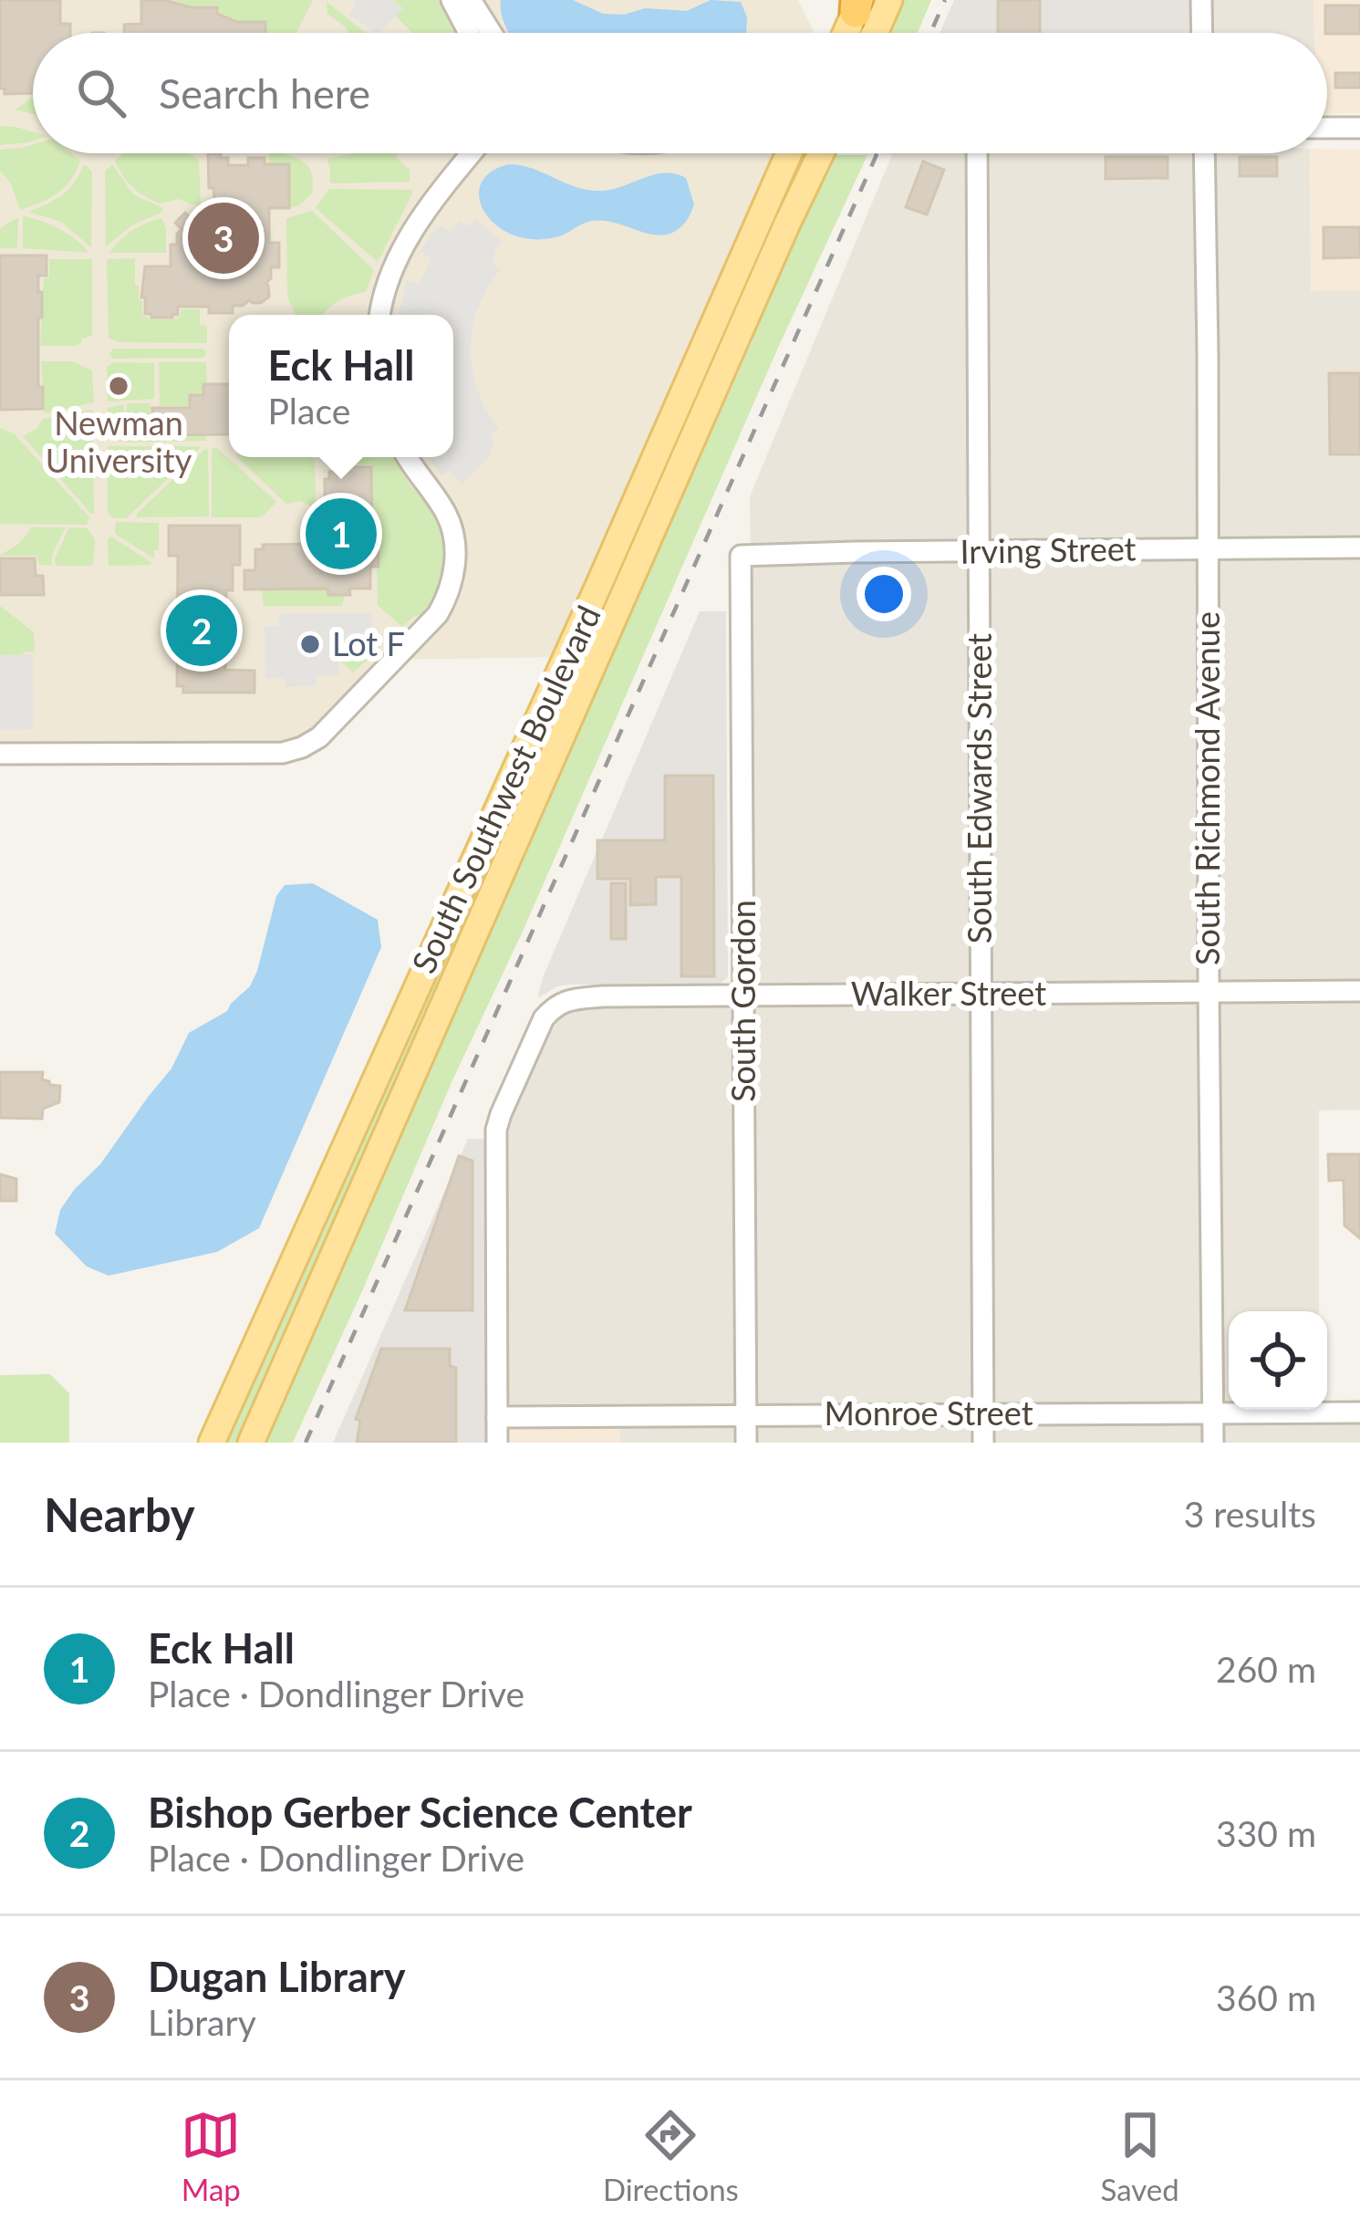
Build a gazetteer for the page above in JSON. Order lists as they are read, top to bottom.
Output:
{
  "streets": {
    "main road": ["South Southwest Boulevard"],
    "street": [
      "Irving Street",
      "South Edwards Street",
      "South Richmond Avenue",
      "Walker Street",
      "South Gordon",
      "Monroe Street"
    ]
  },
  "crossings": [
    ["Irving Street", "South Edwards Street"],
    ["Irving Street", "South Richmond Avenue"],
    ["Irving Street", "South Gordon"],
    ["South Edwards Street", "Walker Street"],
    ["South Edwards Street", "Monroe Street"],
    ["South Richmond Avenue", "Walker Street"],
    ["South Richmond Avenue", "Monroe Street"],
    ["Walker Street", "South Gordon"],
    ["Walker Street", "Monroe Street"],
    ["South Gordon", "Monroe Street"]
  ],
  "places": ["Newman University", "Lot F"],
  "page": {
    "search": "Search here",
    "pins": ["3", "1", "2"],
    "popup": ["Eck Hall", "Place"],
    "heading": ["Nearby", "3 results"],
    "list": [
      {
        "mark": "1",
        "name": "Eck Hall",
        "note": "Place · Dondlinger Drive",
        "value": "260 m"
      },
      {
        "mark": "2",
        "name": "Bishop Gerber Science Center",
        "note": "Place · Dondlinger Drive",
        "value": "330 m"
      },
      {
        "mark": "3",
        "name": "Dugan Library",
        "note": "Library",
        "value": "360 m"
      }
    ],
    "nav": ["Map", "Directions", "Saved"]
  }
}
